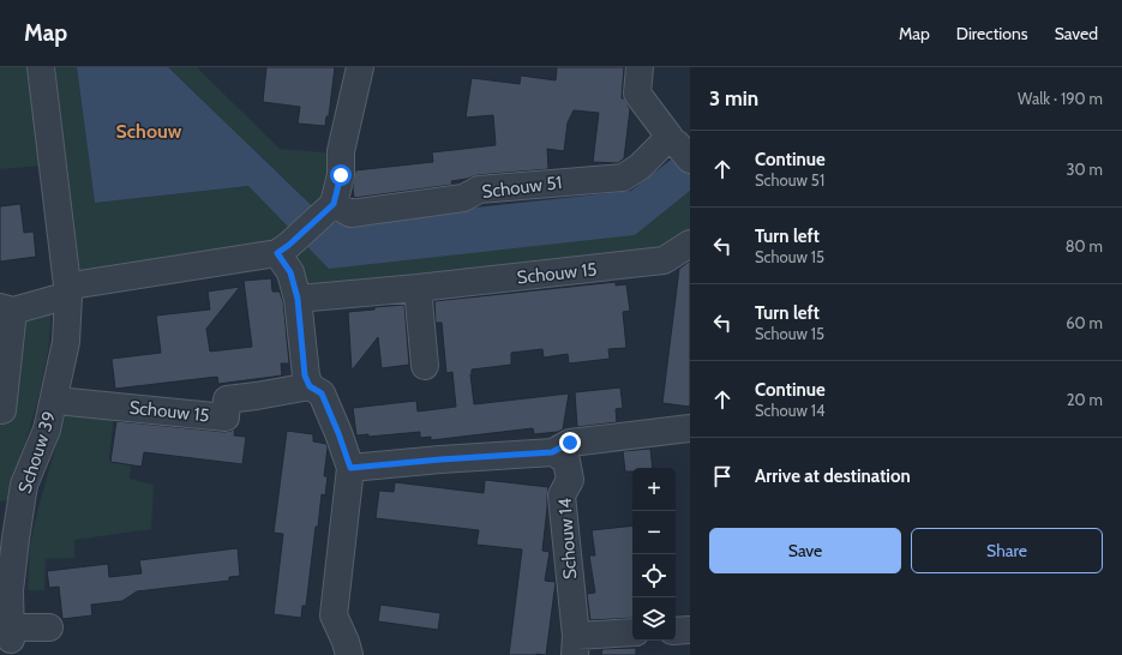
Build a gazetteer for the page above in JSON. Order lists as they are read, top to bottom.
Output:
{
  "streets": {
    "street": [
      "Schouw 51",
      "Schouw 15",
      "Schouw 39",
      "Schouw 14"
    ]
  },
  "districts": ["Schouw"],
  "page": {
    "header": "Map",
    "nav": ["Map", "Directions", "Saved"],
    "heading": ["3 min", "Walk · 190 m"],
    "list": [
      ["Continue", "Schouw 51", "30 m"],
      ["Turn left", "Schouw 15", "80 m"],
      ["Turn left", "Schouw 15", "60 m"],
      ["Continue", "Schouw 14", "20 m"],
      "Arrive at destination"
    ],
    "map_buttons": ["+", "−"],
    "buttons": ["Save", "Share"]
  }
}
